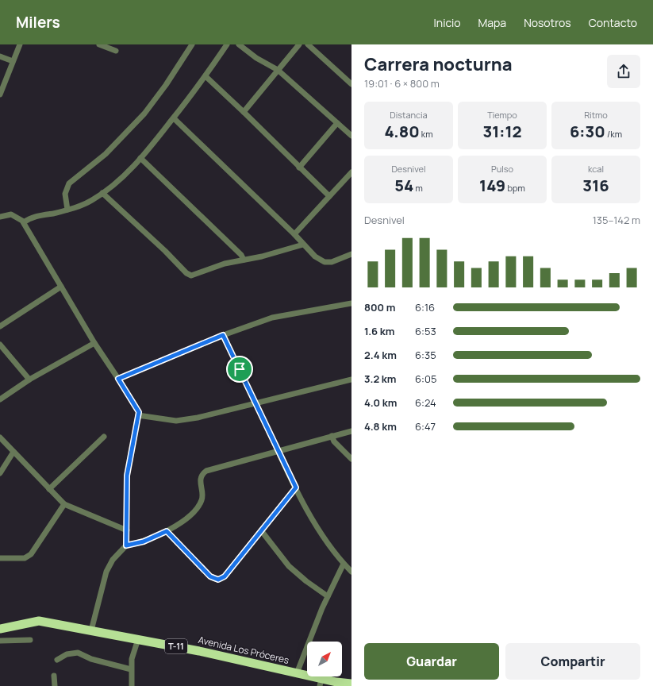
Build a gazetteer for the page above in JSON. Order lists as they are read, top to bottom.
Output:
{
  "streets": {
    "highway": ["T-11", "Avenida Los Próceres"]
  },
  "north": "top right",
  "page": {
    "header": "Milers",
    "nav": [
      "Inicio",
      "Mapa",
      "Nosotros",
      "Contacto"
    ],
    "heading": ["Carrera nocturna", "19:01 · 6 × 800 m"],
    "stats": [
      ["Distancia", "4.80 km"],
      ["Tiempo", "31:12"],
      ["Ritmo", "6:30 /km"],
      ["Desnivel", "54 m"],
      ["Pulso", "149 bpm"],
      ["kcal", "316"]
    ],
    "chart": ["Desnivel", "135–142 m"],
    "list": [
      {
        "name": "800 m",
        "note": "6:16"
      },
      {
        "name": "1.6 km",
        "note": "6:53"
      },
      {
        "name": "2.4 km",
        "note": "6:35"
      },
      {
        "name": "3.2 km",
        "note": "6:05"
      },
      {
        "name": "4.0 km",
        "note": "6:24"
      },
      {
        "name": "4.8 km",
        "note": "6:47"
      }
    ],
    "buttons": ["Guardar", "Compartir"]
  }
}
